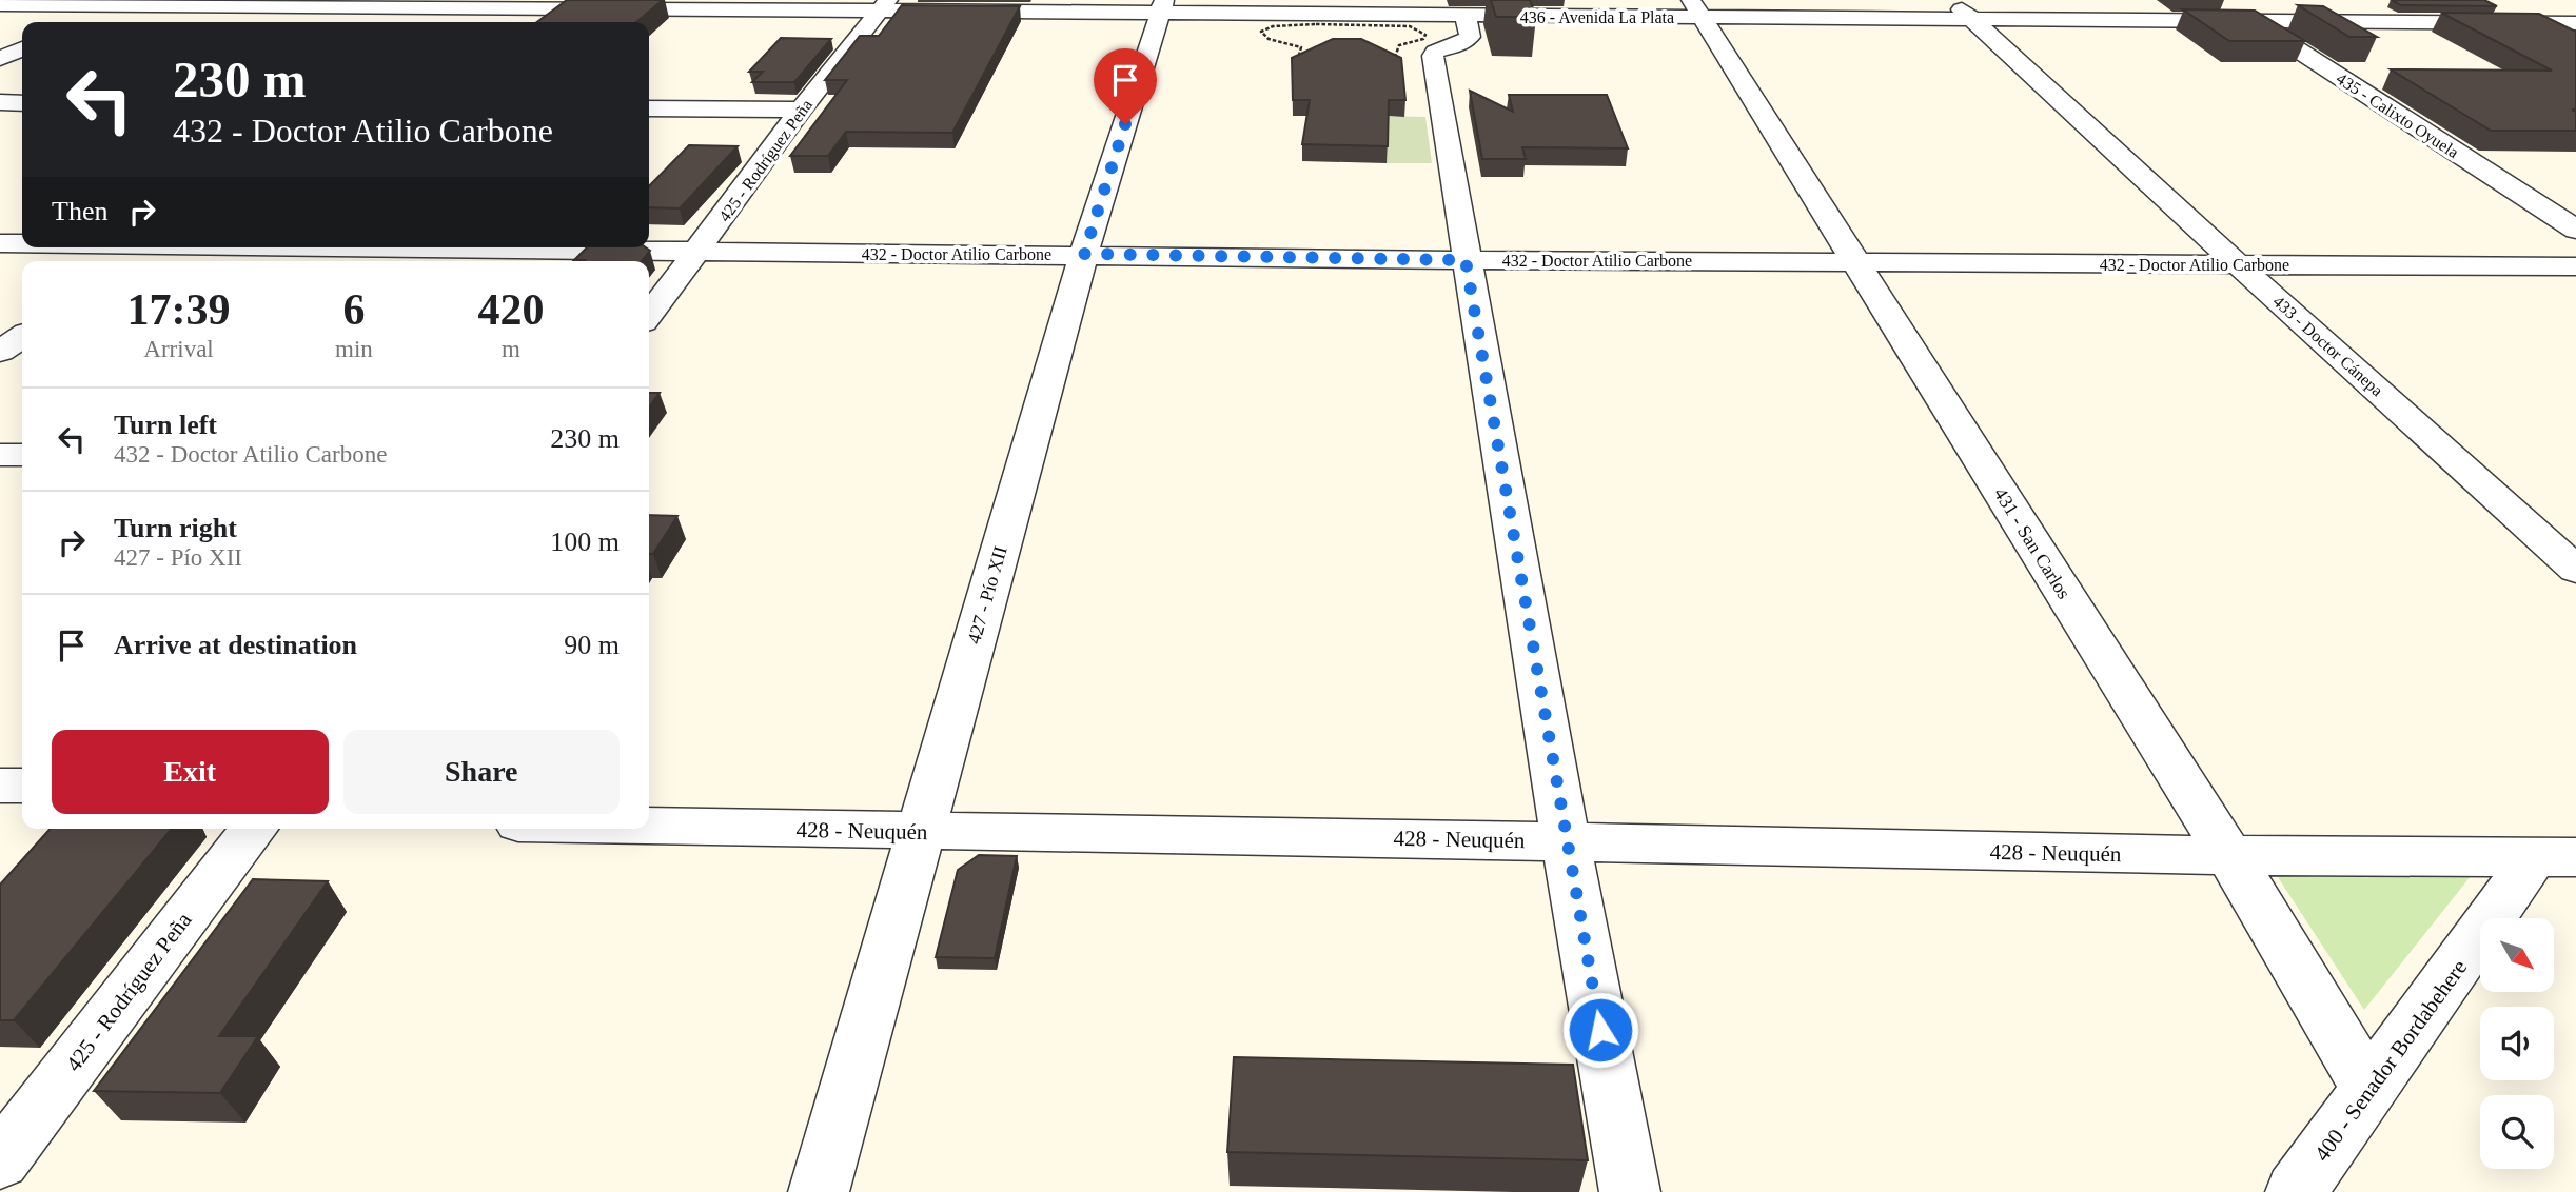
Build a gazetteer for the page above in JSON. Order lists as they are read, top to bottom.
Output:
{
  "streets": {
    "street": [
      "436 - Avenida La Plata",
      "435 - Calixto Oyuela",
      "425 - Rodríguez Peña",
      "432 - Doctor Atilio Carbone",
      "433 - Doctor Cánepa",
      "431 - San Carlos",
      "427 - Pío XII",
      "428 - Neuquén",
      "400 - Senador Bordabehere"
    ]
  },
  "crossings": [
    ["436 - Avenida La Plata", "435 - Calixto Oyuela"],
    ["436 - Avenida La Plata", "425 - Rodríguez Peña"],
    ["436 - Avenida La Plata", "433 - Doctor Cánepa"],
    ["436 - Avenida La Plata", "431 - San Carlos"],
    ["436 - Avenida La Plata", "427 - Pío XII"],
    ["425 - Rodríguez Peña", "432 - Doctor Atilio Carbone"],
    ["432 - Doctor Atilio Carbone", "433 - Doctor Cánepa"],
    ["432 - Doctor Atilio Carbone", "431 - San Carlos"],
    ["432 - Doctor Atilio Carbone", "427 - Pío XII"],
    ["431 - San Carlos", "428 - Neuquén"],
    ["431 - San Carlos", "400 - Senador Bordabehere"],
    ["427 - Pío XII", "428 - Neuquén"],
    ["428 - Neuquén", "400 - Senador Bordabehere"]
  ],
  "north": "bottom right",
  "page": {
    "turn": ["230 m", "432 - Doctor Atilio Carbone"],
    "then": "Then",
    "eta": [
      "17:39",
      "Arrival",
      "6",
      "min",
      "420",
      "m"
    ],
    "list": [
      {
        "name": "Turn left",
        "note": "432 - Doctor Atilio Carbone",
        "value": "230 m"
      },
      {
        "name": "Turn right",
        "note": "427 - Pío XII",
        "value": "100 m"
      },
      {
        "name": "Arrive at destination",
        "value": "90 m"
      }
    ],
    "buttons": ["Exit", "Share"]
  }
}
